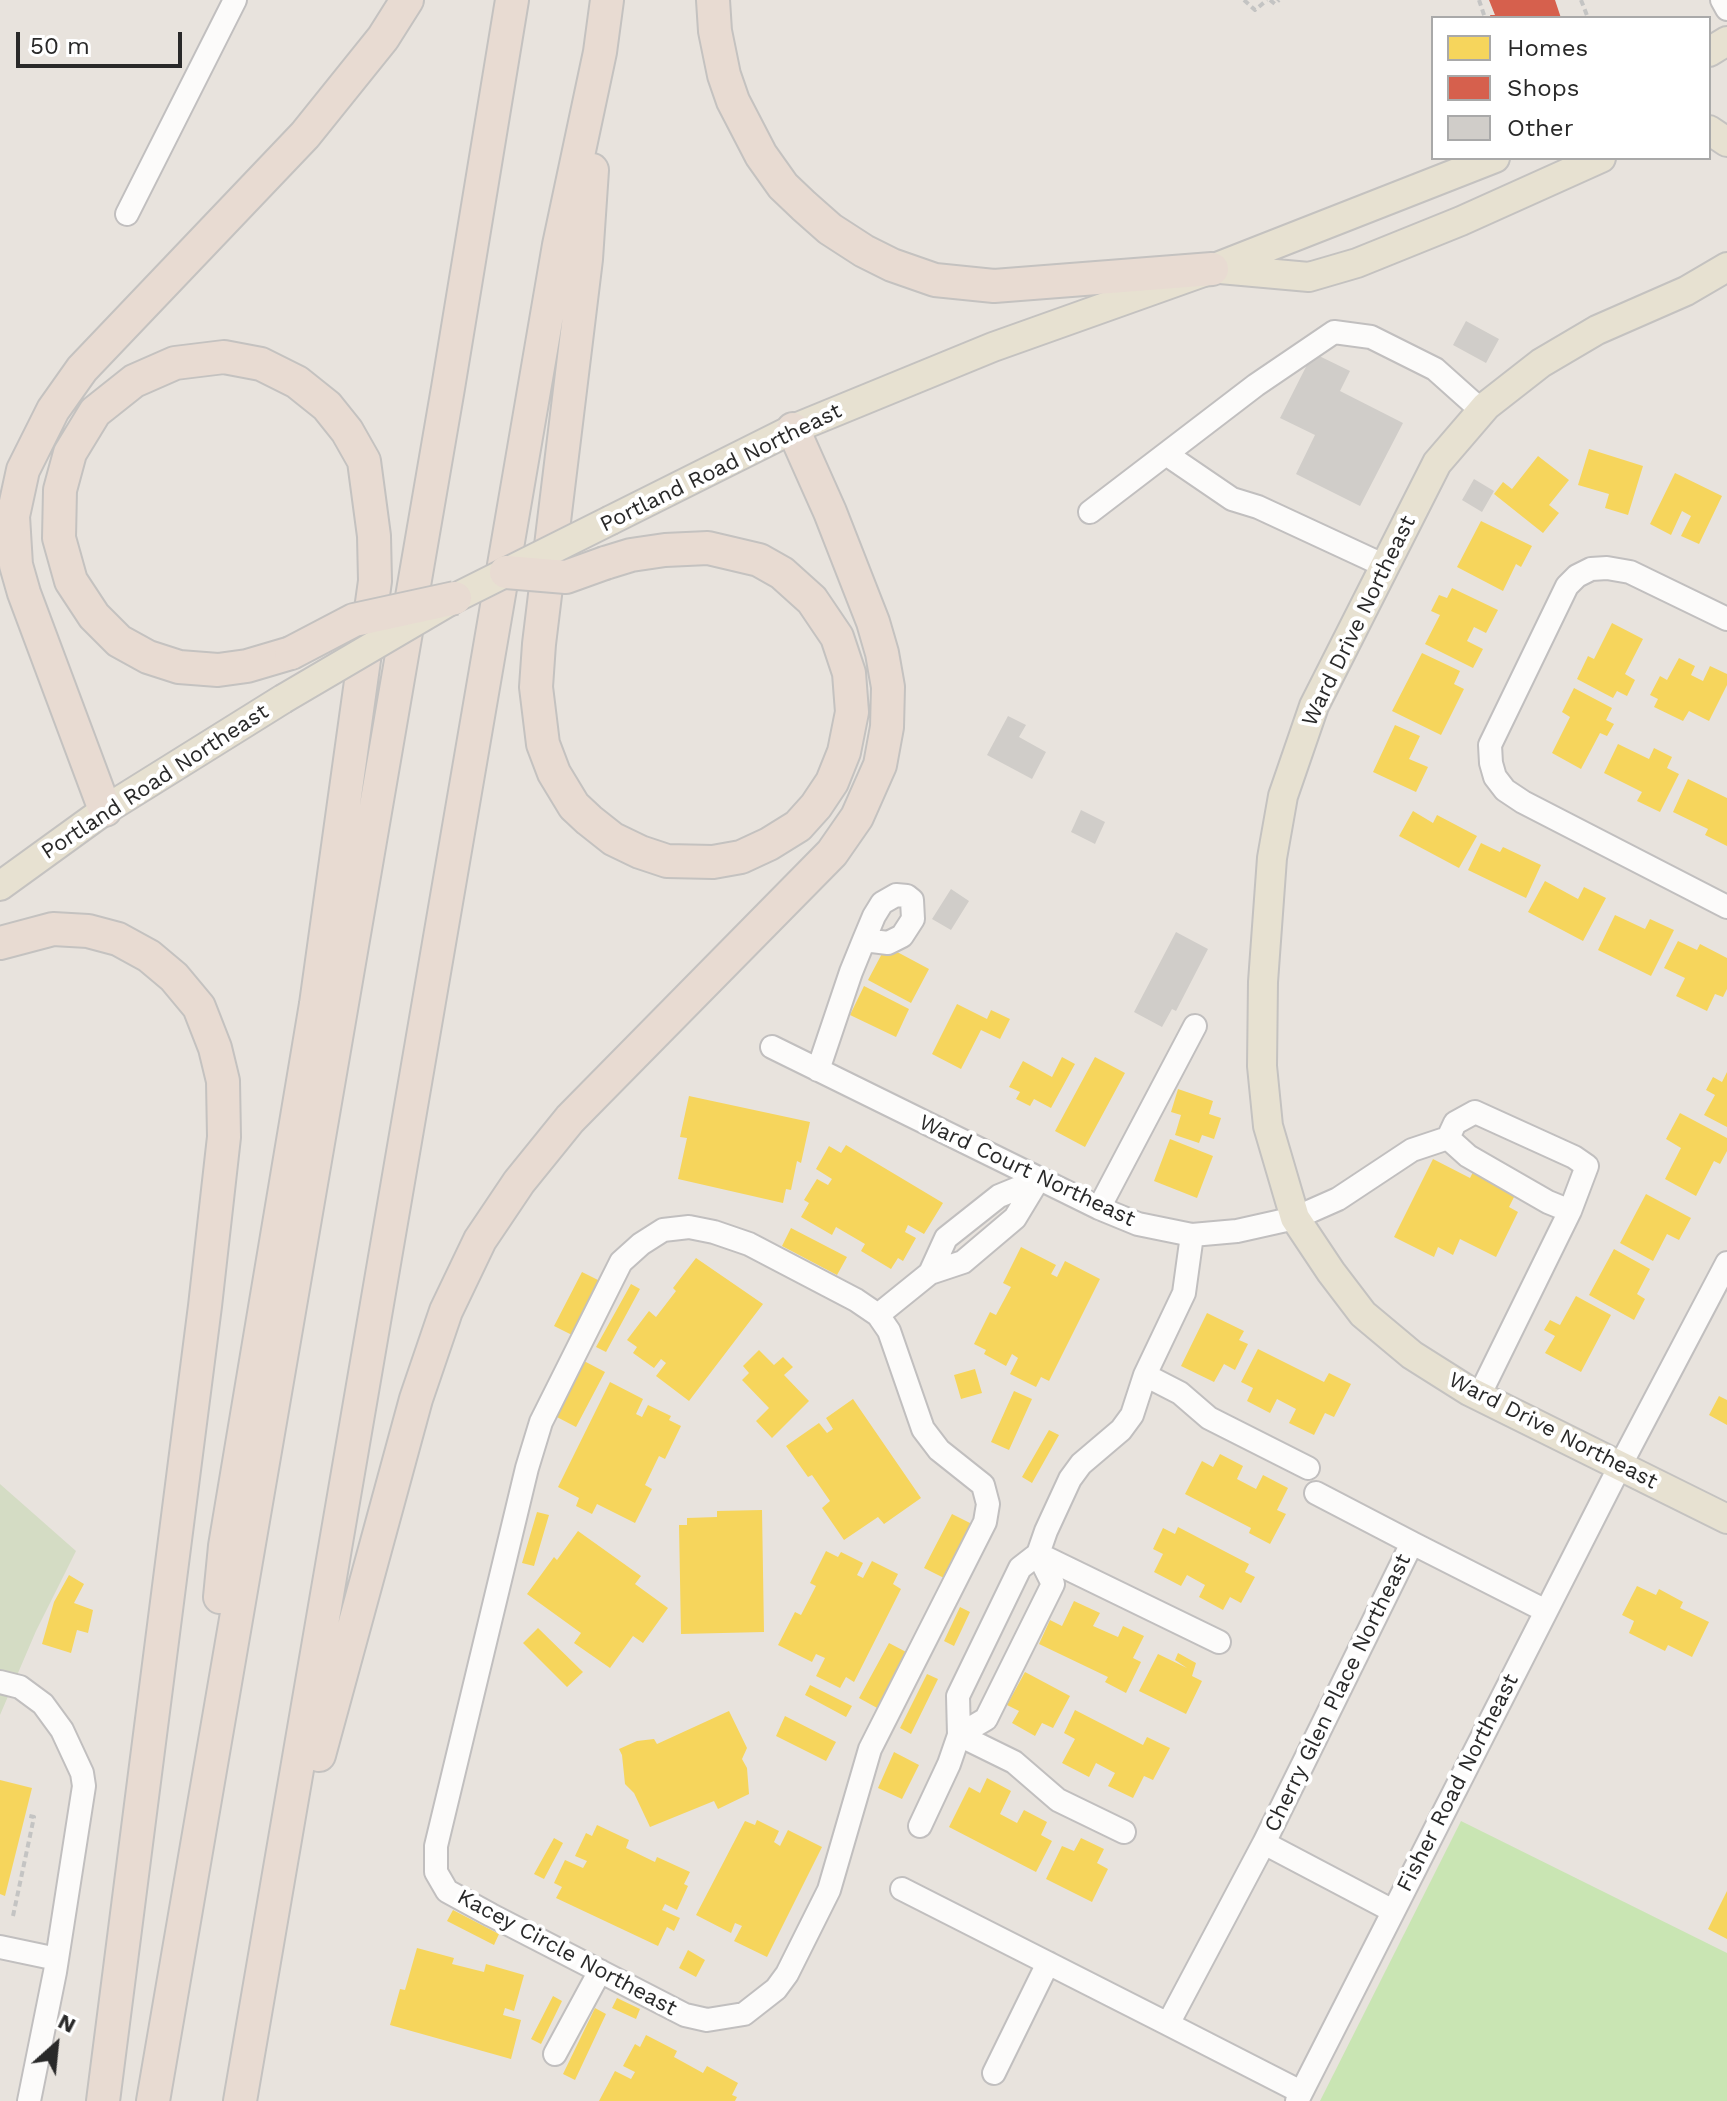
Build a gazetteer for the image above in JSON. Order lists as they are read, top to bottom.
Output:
{
  "streets": {
    "main road": ["Portland Road Northeast", "Ward Drive Northeast"],
    "street": [
      "Ward Court Northeast",
      "Cherry Glen Place Northeast",
      "Fisher Road Northeast",
      "Kacey Circle Northeast"
    ]
  },
  "crossings": [
    ["Ward Drive Northeast", "Ward Court Northeast"],
    ["Ward Drive Northeast", "Fisher Road Northeast"],
    ["Cherry Glen Place Northeast", "Fisher Road Northeast"]
  ],
  "legend": ["Homes", "Shops", "Other"],
  "scale_bar": "50 m",
  "north": "top right"
}
